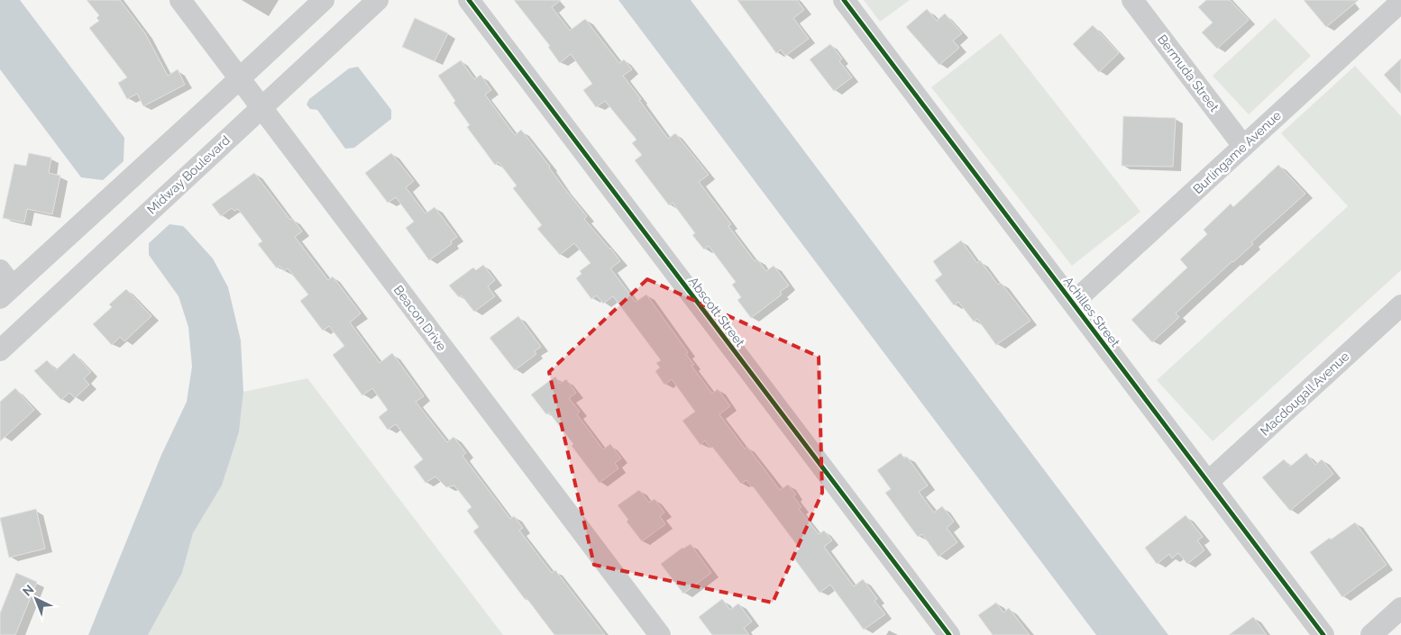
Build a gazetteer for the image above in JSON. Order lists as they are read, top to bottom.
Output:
{
  "streets": {
    "street": [
      "Bermuda Street",
      "Burlingame Avenue",
      "Midway Boulevard",
      "Abscott Street",
      "Achilles Street",
      "Beacon Drive",
      "Macdougall Avenue"
    ]
  },
  "crossings": [
    ["Bermuda Street", "Burlingame Avenue"],
    ["Burlingame Avenue", "Achilles Street"],
    ["Midway Boulevard", "Beacon Drive"],
    ["Achilles Street", "Macdougall Avenue"]
  ],
  "north": "top left"
}
